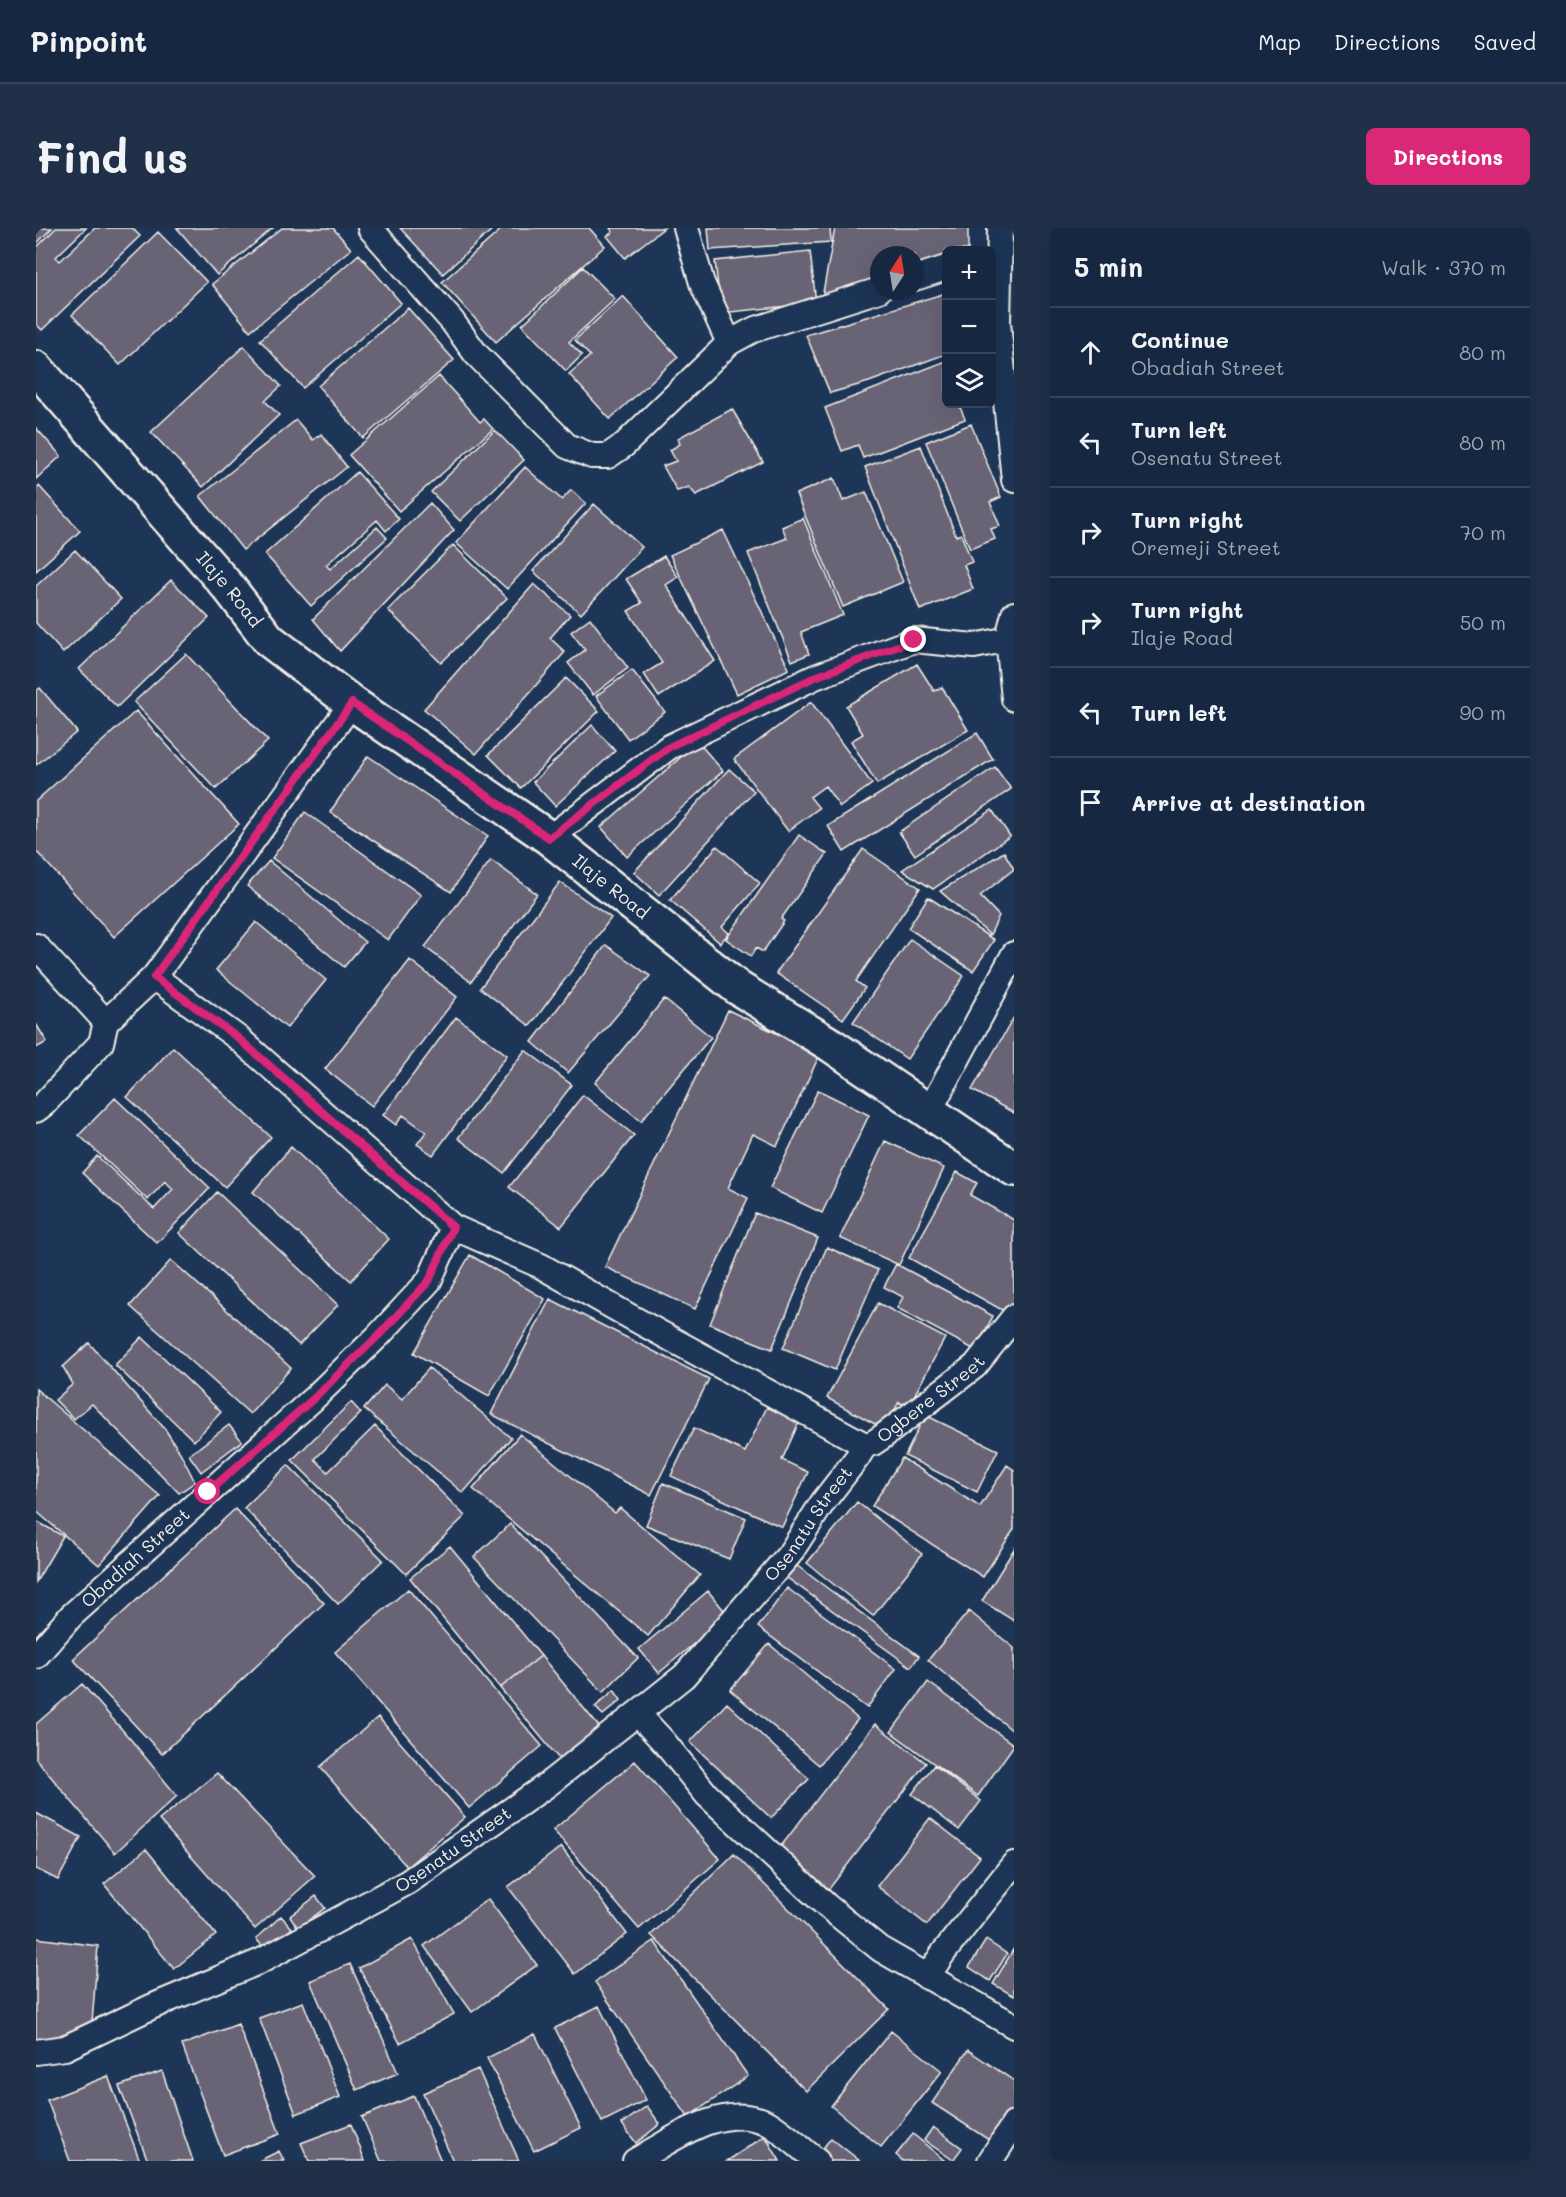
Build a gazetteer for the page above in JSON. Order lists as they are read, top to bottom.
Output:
{
  "streets": {
    "street": [
      "Ilaje Road",
      "Ogbere Street",
      "Osenatu Street",
      "Obadiah Street"
    ]
  },
  "crossings": [
    ["Ogbere Street", "Osenatu Street"],
    ["Osenatu Street", "Obadiah Street"]
  ],
  "north": "top",
  "page": {
    "header": "Pinpoint",
    "nav": ["Map", "Directions", "Saved"],
    "buttons": "Directions",
    "title": "Find us",
    "heading": ["5 min", "Walk · 370 m"],
    "map_buttons": ["+", "−"],
    "list": [
      ["Continue", "Obadiah Street", "80 m"],
      ["Turn left", "Osenatu Street", "80 m"],
      ["Turn right", "Oremeji Street", "70 m"],
      ["Turn right", "Ilaje Road", "50 m"],
      ["Turn left", "90 m"],
      "Arrive at destination"
    ]
  }
}
